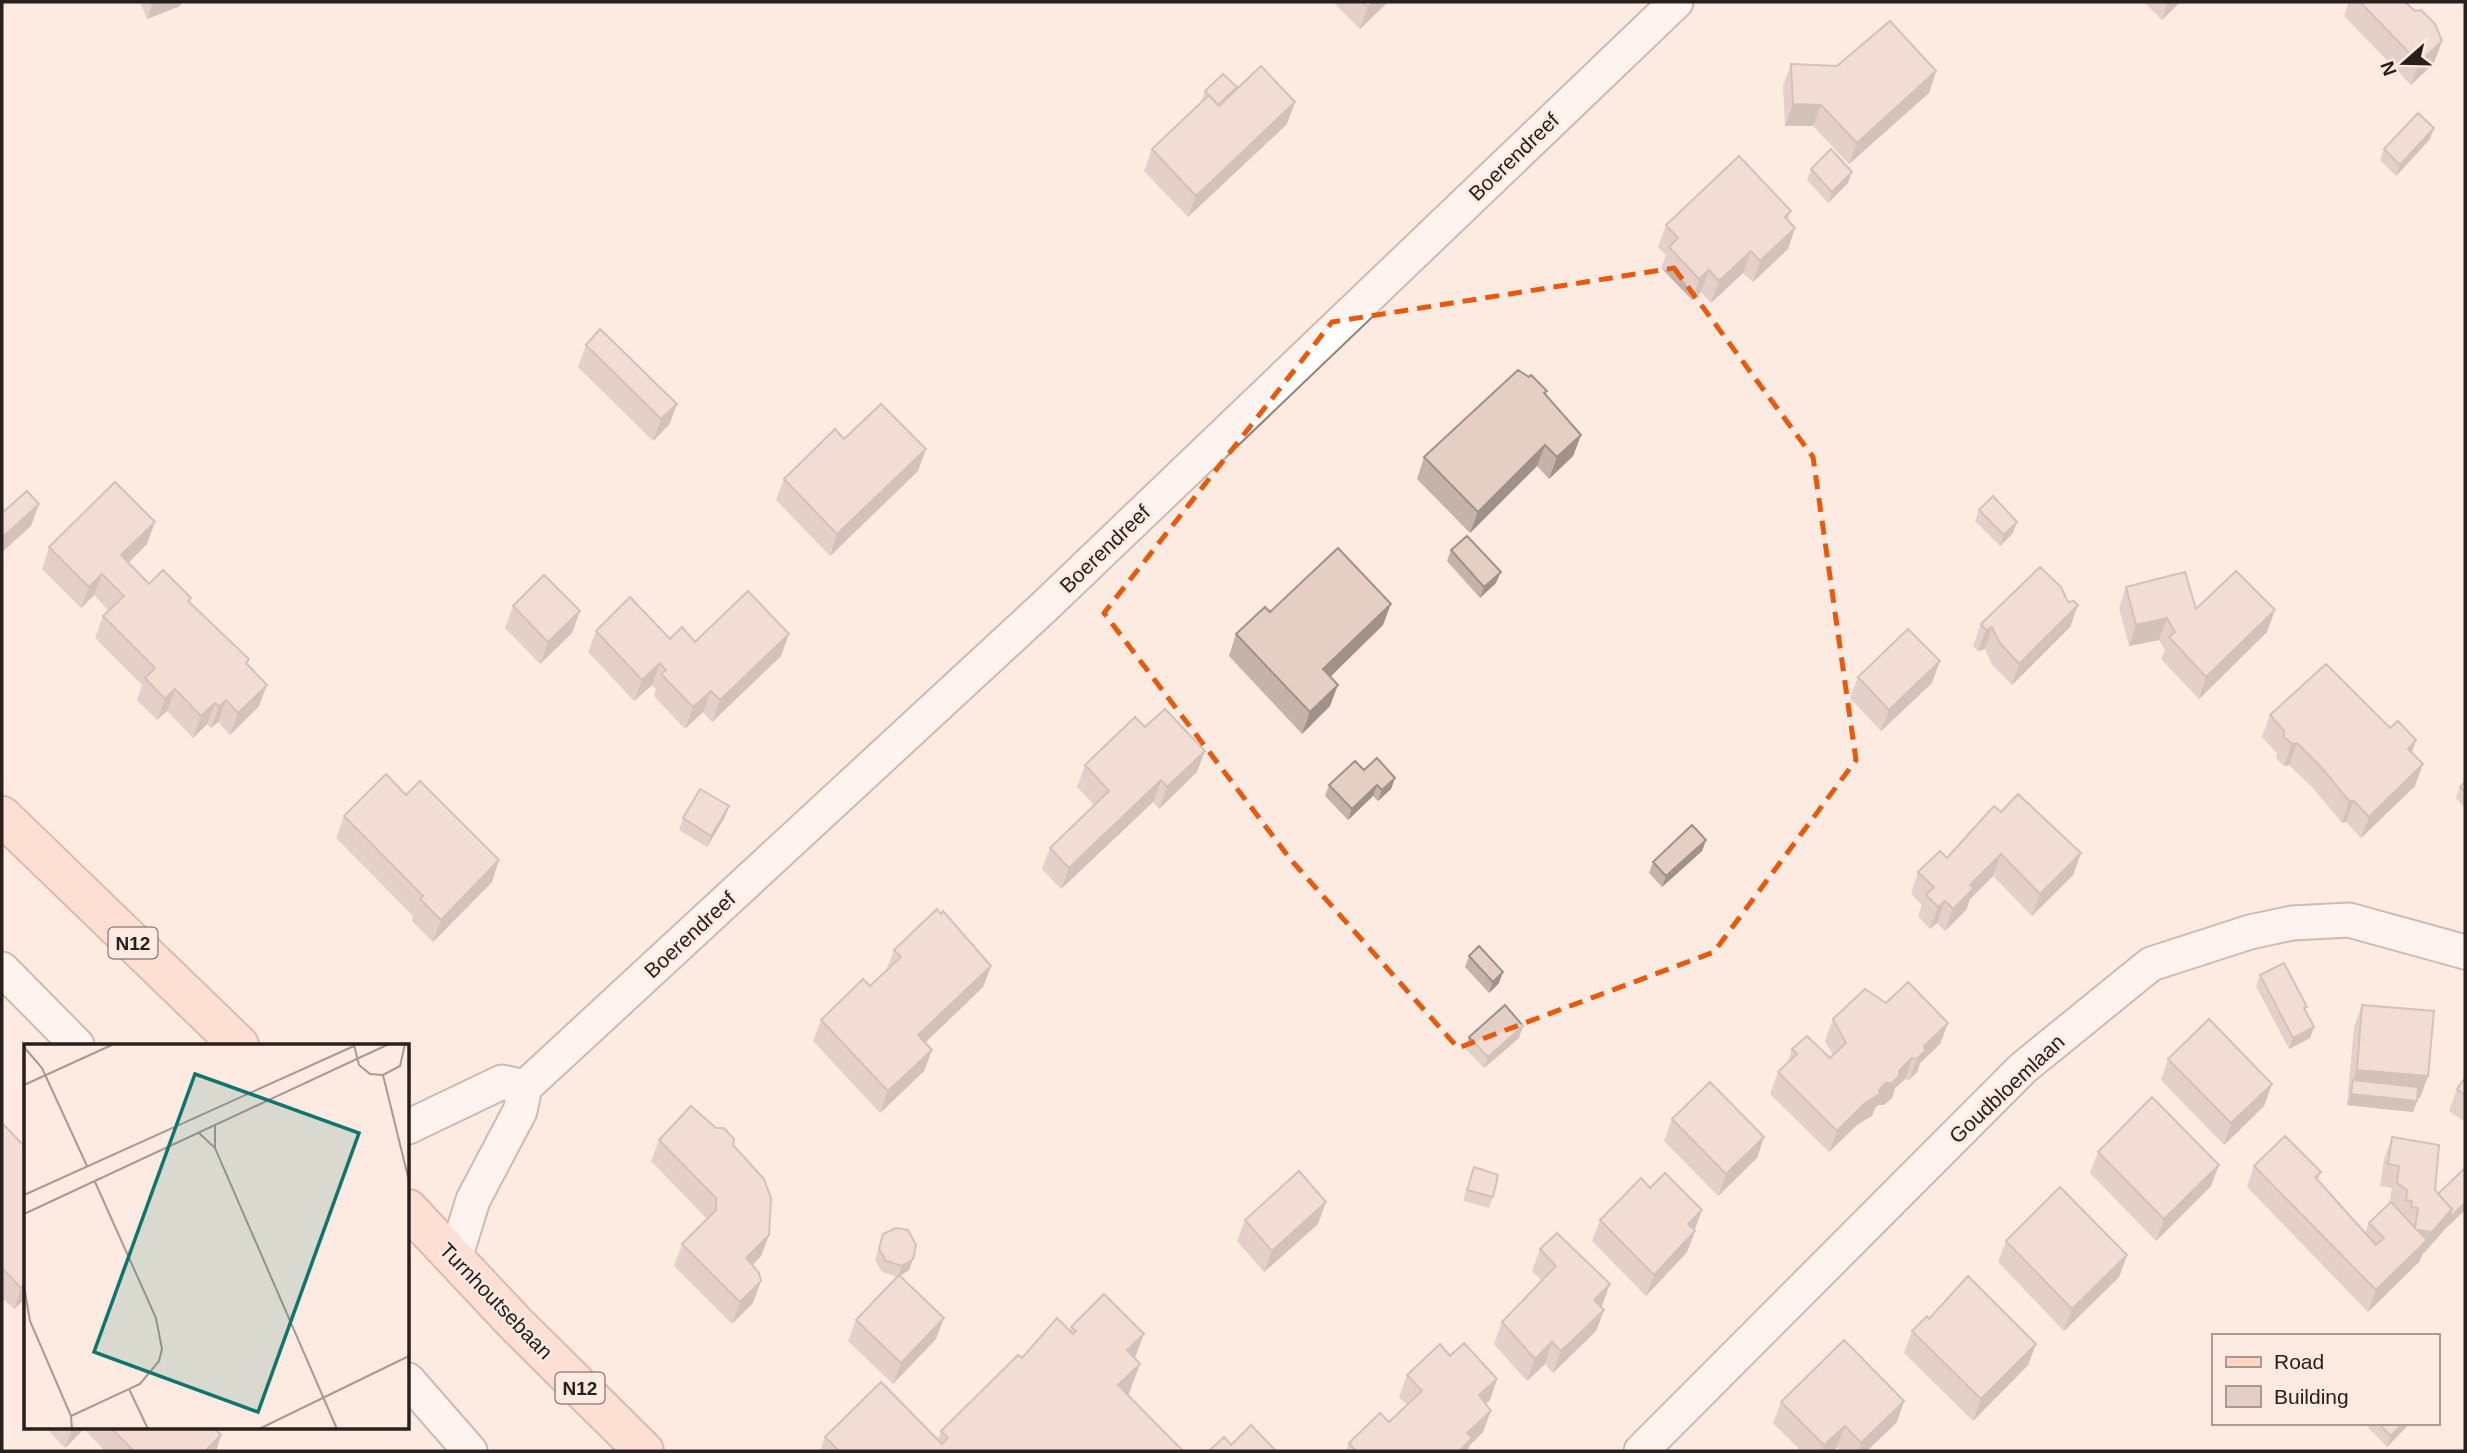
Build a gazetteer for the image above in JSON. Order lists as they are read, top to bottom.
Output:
{
  "streets": {
    "main road": ["N12", "Turnhoutsebaan"],
    "street": ["Boerendreef", "Goudbloemlaan"]
  },
  "legend": ["Road", "Building"],
  "north": "left"
}
